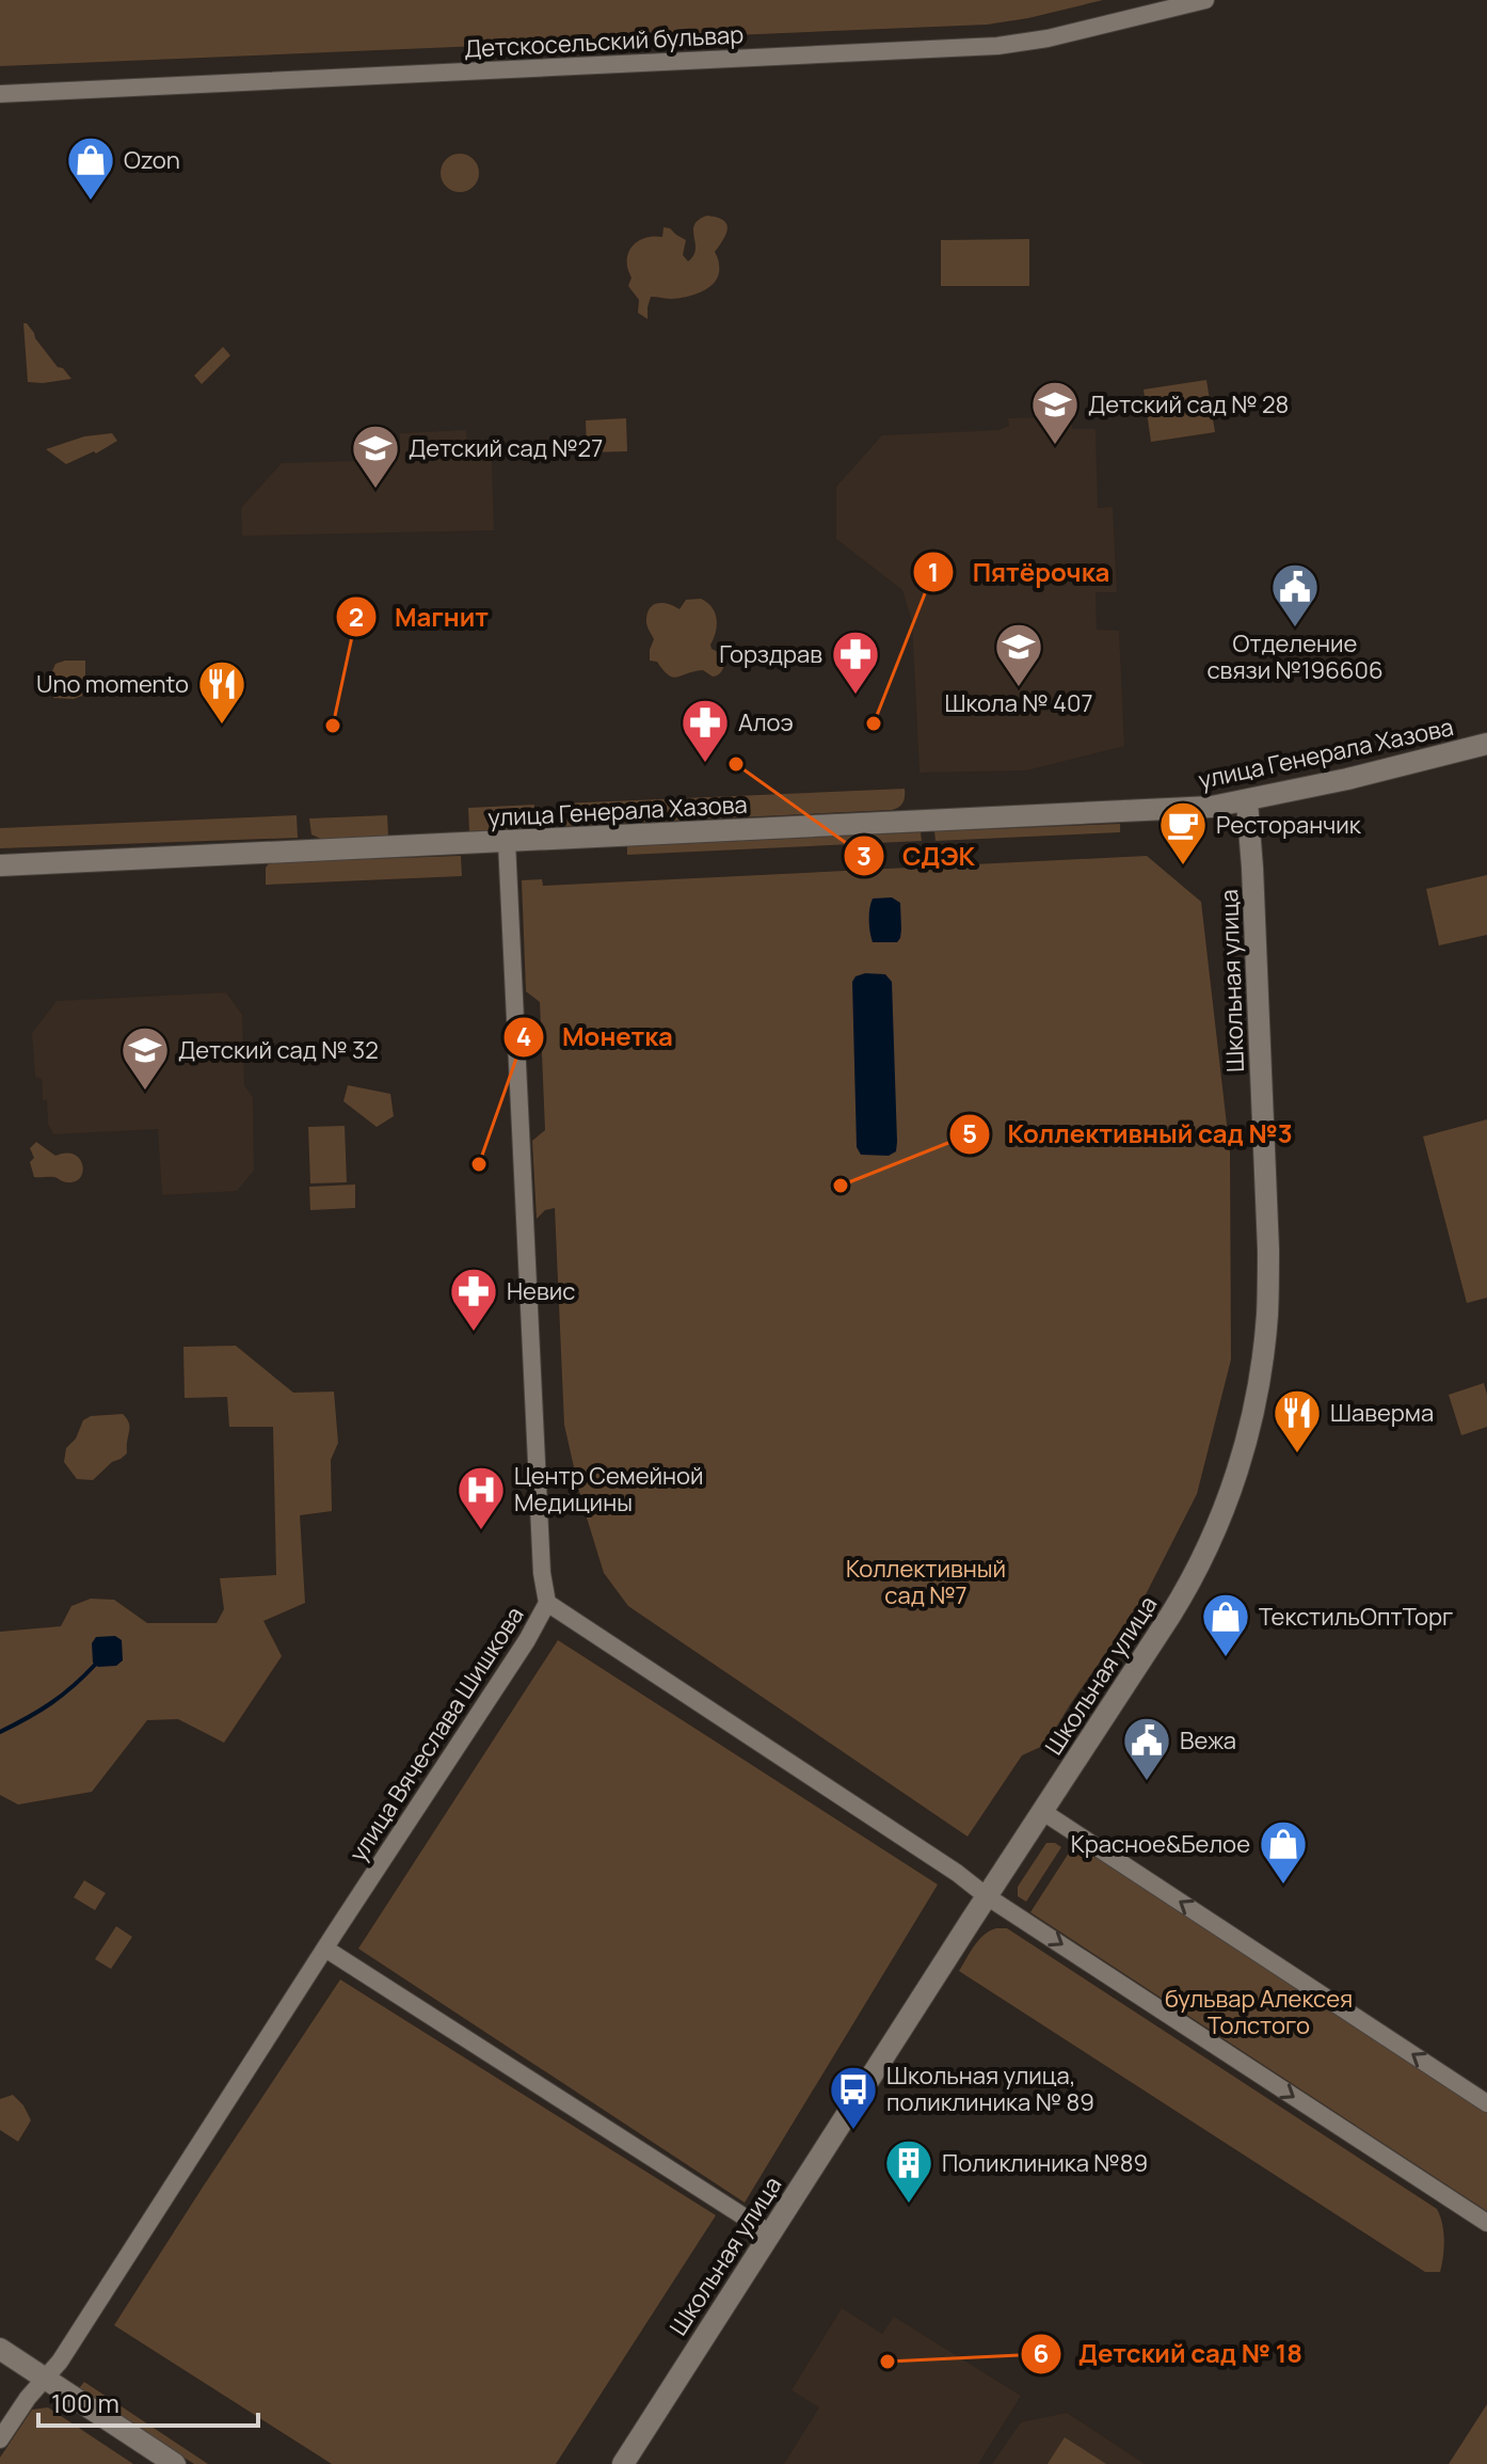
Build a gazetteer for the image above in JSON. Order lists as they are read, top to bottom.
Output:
{
  "streets": {
    "street": [
      "Детскосельский бульвар",
      "улица Генерала Хазова",
      "Школьная улица",
      "улица Вячеслава Шишкова"
    ]
  },
  "crossings": [
    ["улица Генерала Хазова", "Школьная улица"],
    ["улица Генерала Хазова", "улица Вячеслава Шишкова"]
  ],
  "parks": ["Коллективный сад №7", "бульвар Алексея Толстого"],
  "places": {
    "shop": ["Ozon", "ТекстильОптТорг", "Красное&Белое"],
    "school or university": [
      "Детский сад № 28",
      "Детский сад №27",
      "Школа № 407",
      "Детский сад № 32"
    ],
    "public building": ["Отделение связи №196606", "Вежа"],
    "pharmacy": ["Горздрав", "Алоэ", "Невис"],
    "other": [
      "Пятёрочка",
      "Магнит",
      "СДЭК",
      "Монетка",
      "Коллективный сад №3",
      "Детский сад № 18"
    ],
    "restaurant": ["Uno momento", "Шаверма"],
    "cafe": ["Ресторанчик"],
    "hospital": ["Центр Семейной Медицины"],
    "bus stop": ["Школьная улица, поликлиника № 89"],
    "building": ["Поликлиника №89"]
  },
  "scale_bar": "100 m"
}
